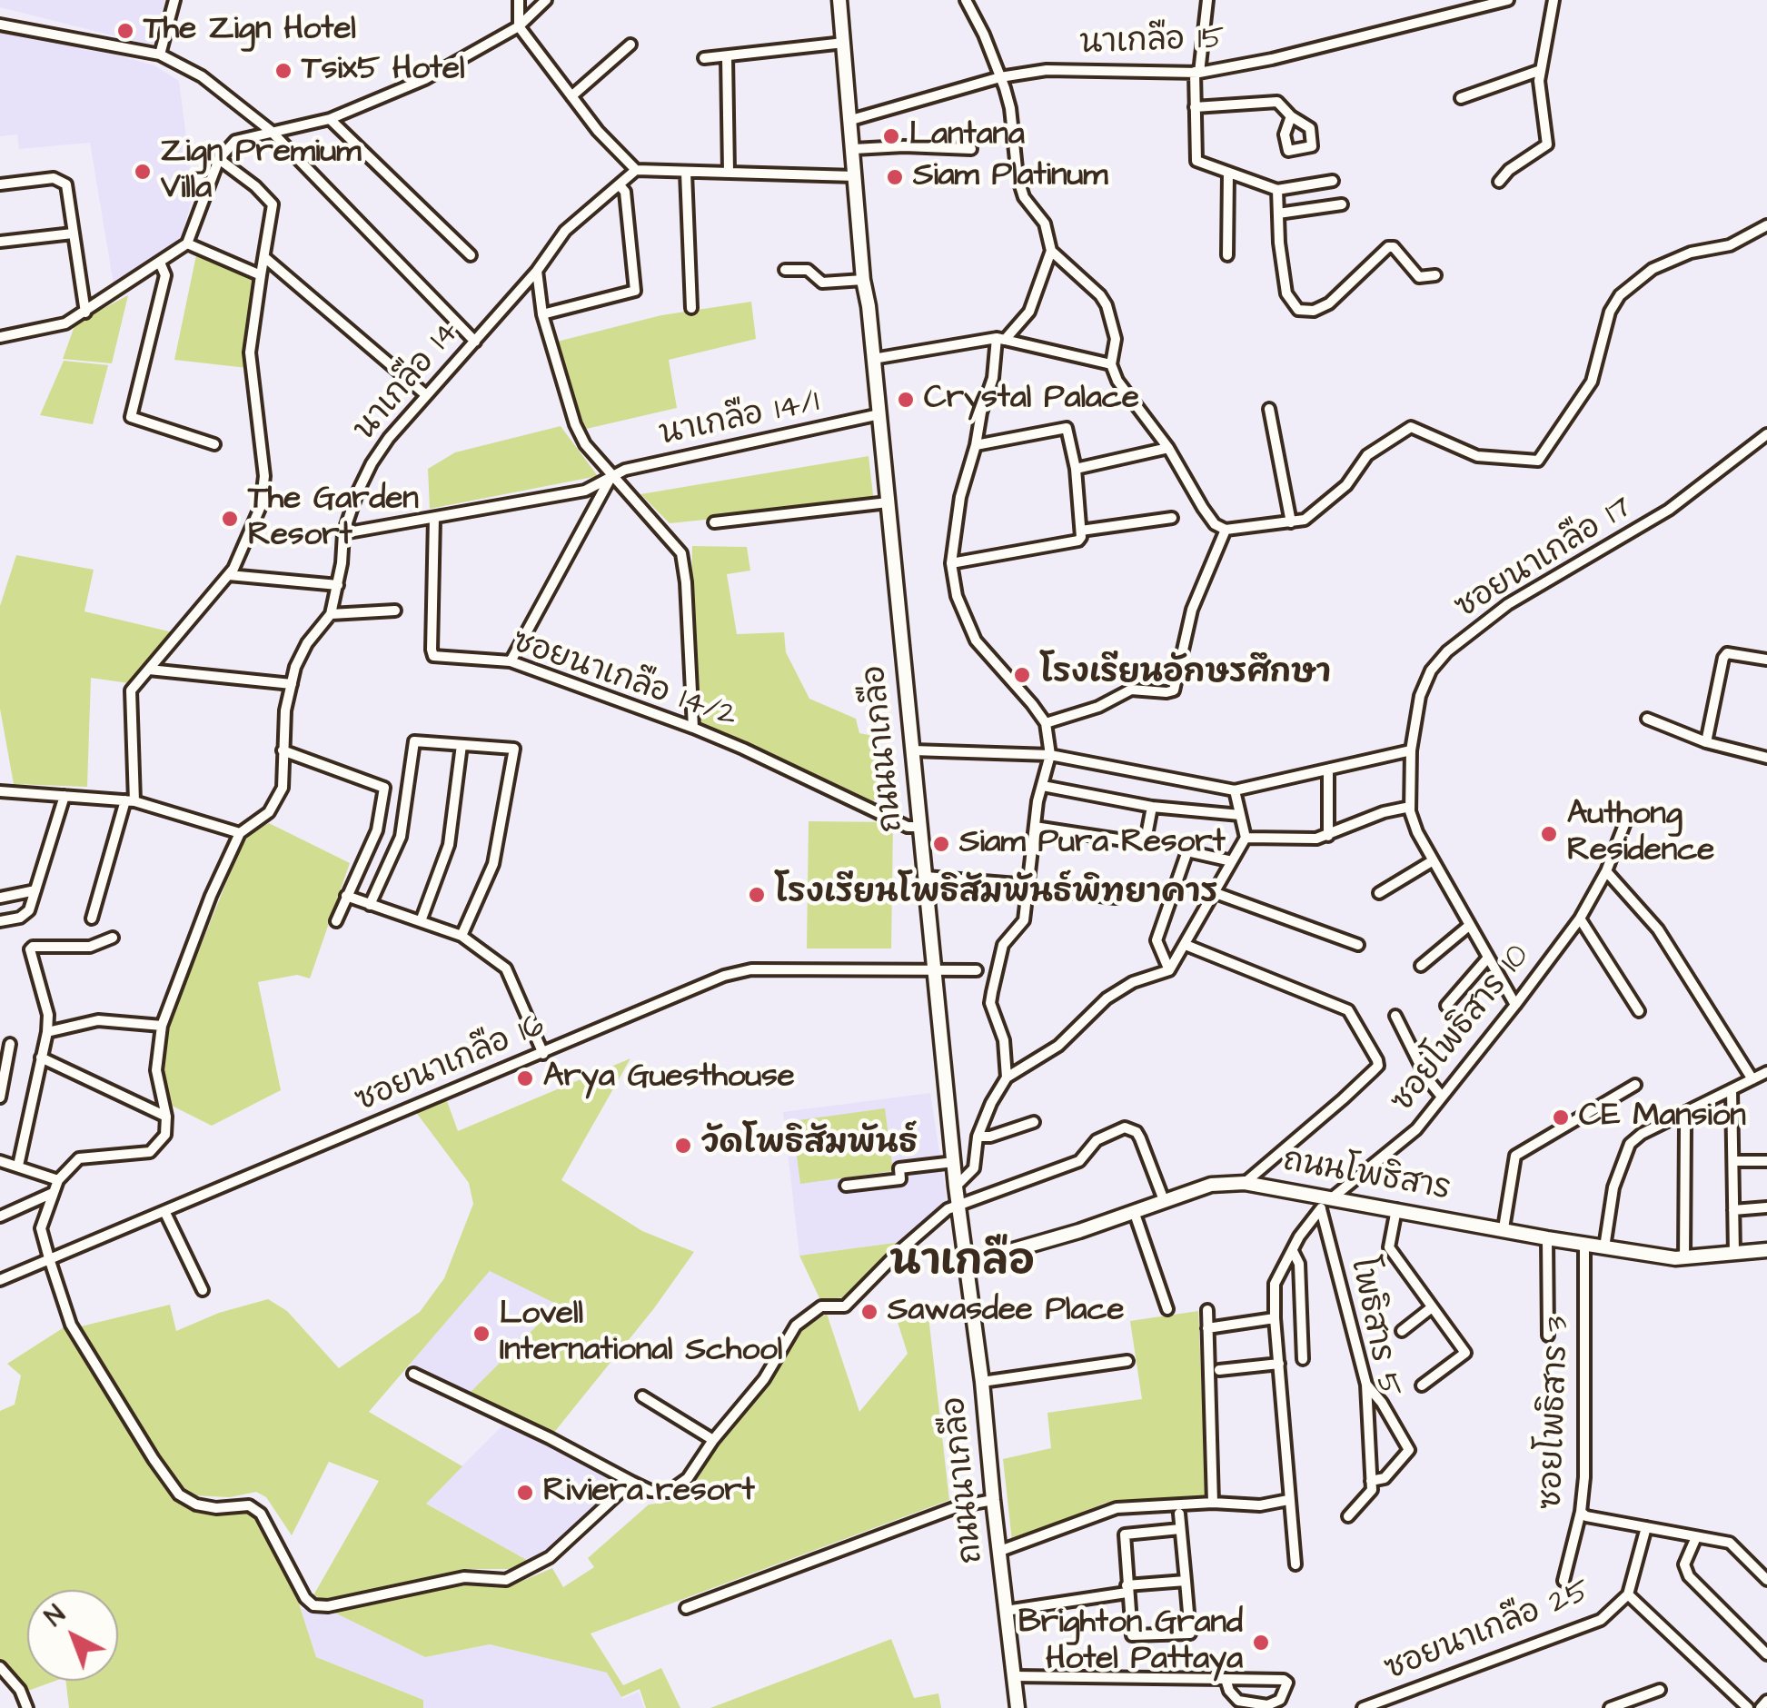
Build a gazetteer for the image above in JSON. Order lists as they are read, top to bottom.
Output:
{
  "streets": {
    "street": [
      "นาเกลือ 15",
      "นาเกลือ 14",
      "นาเกลือ 14/1",
      "ซอยนาเกลือ 17",
      "ซอยนาเกลือ 14/2",
      "ถนนนาเกลือ",
      "ซอยโพธิสาร 10",
      "ซอยนาเกลือ 16",
      "ถนนโพธิสาร",
      "โพธิสาร 5",
      "ซอยโพธิสาร 3",
      "ซอยนาเกลือ 25"
    ]
  },
  "crossings": [
    ["นาเกลือ 15", "ถนนนาเกลือ"],
    ["นาเกลือ 14", "นาเกลือ 14/1"],
    ["นาเกลือ 14/1", "ซอยนาเกลือ 14/2"],
    ["นาเกลือ 14/1", "ถนนนาเกลือ"],
    ["ซอยนาเกลือ 14/2", "ถนนนาเกลือ"],
    ["ถนนนาเกลือ", "ซอยนาเกลือ 16"],
    ["ถนนนาเกลือ", "ถนนโพธิสาร"],
    ["ซอยโพธิสาร 10", "ถนนโพธิสาร"],
    ["ซอยโพธิสาร 10", "โพธิสาร 5"],
    ["ถนนโพธิสาร", "โพธิสาร 5"],
    ["ถนนโพธิสาร", "ซอยโพธิสาร 3"]
  ],
  "districts": ["นาเกลือ"],
  "places": [
    "The Zign Hotel",
    "Tsix5 Hotel",
    "Lantana",
    "Zign Premium Villa",
    "Siam Platinum",
    "Crystal Palace",
    "The Garden Resort",
    "โรงเรียนอักษรศึกษา",
    "Authong Residence",
    "Siam Pura Resort",
    "โรงเรียนโพธิสัมพันธ์พิทยาคาร",
    "Arya Guesthouse",
    "CE Mansion",
    "วัดโพธิสัมพันธ์",
    "Sawasdee Place",
    "Lovell International School",
    "Riviera resort",
    "Brighton Grand Hotel Pattaya"
  ],
  "north": "top left"
}
